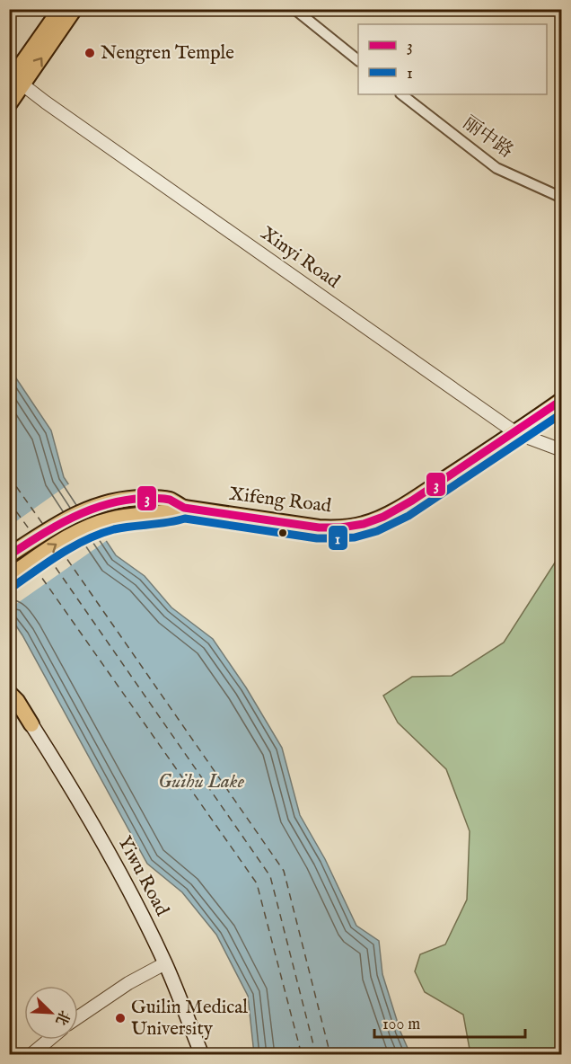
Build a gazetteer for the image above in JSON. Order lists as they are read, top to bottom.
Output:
{
  "streets": {
    "main road": ["Xifeng Road", "Yiwu Road"],
    "street": ["丽中路", "Xinyi Road"]
  },
  "crossings": [
    ["Xinyi Road", "Xifeng Road"]
  ],
  "water": ["Guihu Lake"],
  "places": ["Nengren Temple", "Guilin Medical University"],
  "lines": ["transit line 3", "transit line 1"],
  "legend": ["3", "1"],
  "scale_bar": "100 m",
  "north": "bottom right"
}
